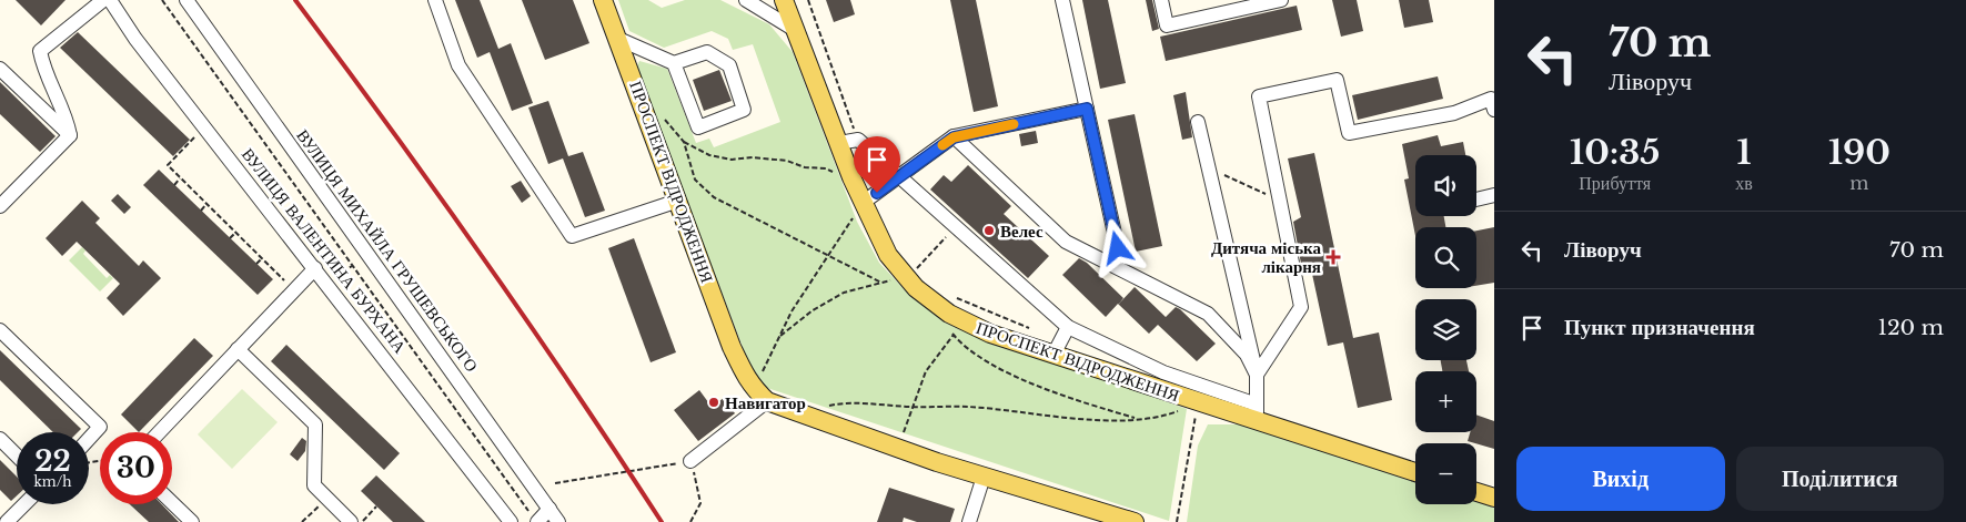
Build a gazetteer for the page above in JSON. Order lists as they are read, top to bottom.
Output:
{
  "streets": {
    "main road": ["ПРОСПЕКТ ВІДРОДЖЕННЯ"],
    "street": ["ВУЛИЦЯ ВАЛЕНТИНА БУРХАНА", "ВУЛИЦЯ МИХАЙЛА ГРУШЕВСЬКОГО"]
  },
  "places": {
    "other": ["Велес", "Навигатор"],
    "health": ["Дитяча міська лікарня"]
  },
  "page": {
    "turn": ["70 m", "Ліворуч"],
    "eta": [
      "10:35",
      "Прибуття",
      "1",
      "хв",
      "190",
      "m"
    ],
    "map_buttons": ["+", "−"],
    "list": [
      {
        "name": "Ліворуч",
        "value": "70 m"
      },
      {
        "name": "Пункт призначення",
        "value": "120 m"
      }
    ],
    "speed": "22 km/h",
    "limit": "30",
    "buttons": ["Вихід", "Поділитися"]
  }
}
